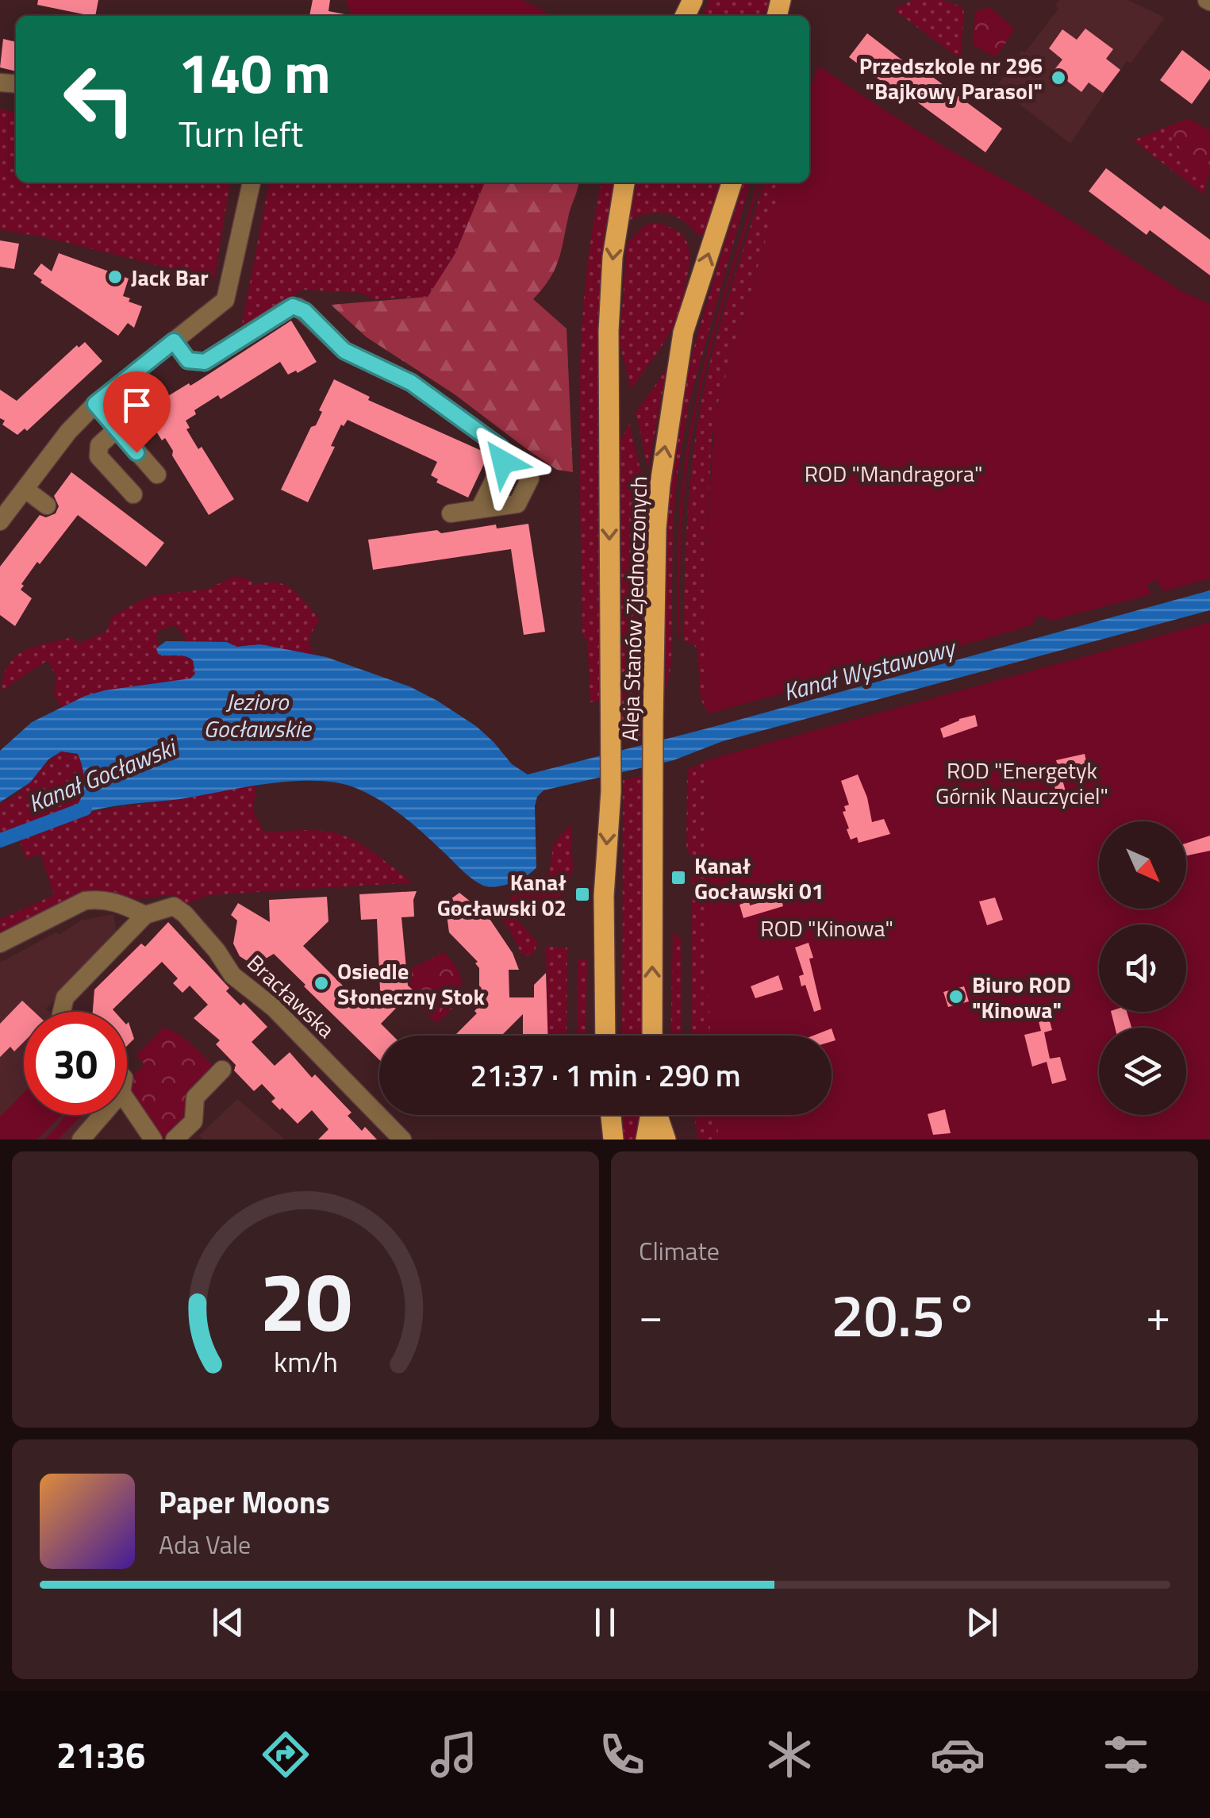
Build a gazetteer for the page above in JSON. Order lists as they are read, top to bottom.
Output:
{
  "streets": {
    "main road": ["Aleja Stanów Zjednoczonych"],
    "street": ["Bracławska"]
  },
  "water": ["Kanał Wystawowy", "Jezioro Gocławskie", "Kanał Gocławski"],
  "parks": ["ROD \"Mandragora\"", "ROD \"Energetyk Górnik Nauczyciel\"", "ROD \"Kinowa\""],
  "places": {
    "other": [
      "Przedszkole nr 296 \"Bajkowy Parasol\"",
      "Jack Bar",
      "Osiedle Słoneczny Stok",
      "Biuro ROD \"Kinowa\""
    ],
    "transit": ["Kanał Gocławski 01", "Kanał Gocławski 02"]
  },
  "north": "bottom right",
  "page": {
    "turn": ["140 m", "Turn left"],
    "limit": "30",
    "trip": "21:37 · 1 min · 290 m",
    "tile": "Climate",
    "heat": ["−", "20.5°", "+"],
    "song": ["Paper Moons", "Ada Vale"],
    "tabs": "21:36",
    "gauge": ["20", "km/h"]
  }
}
